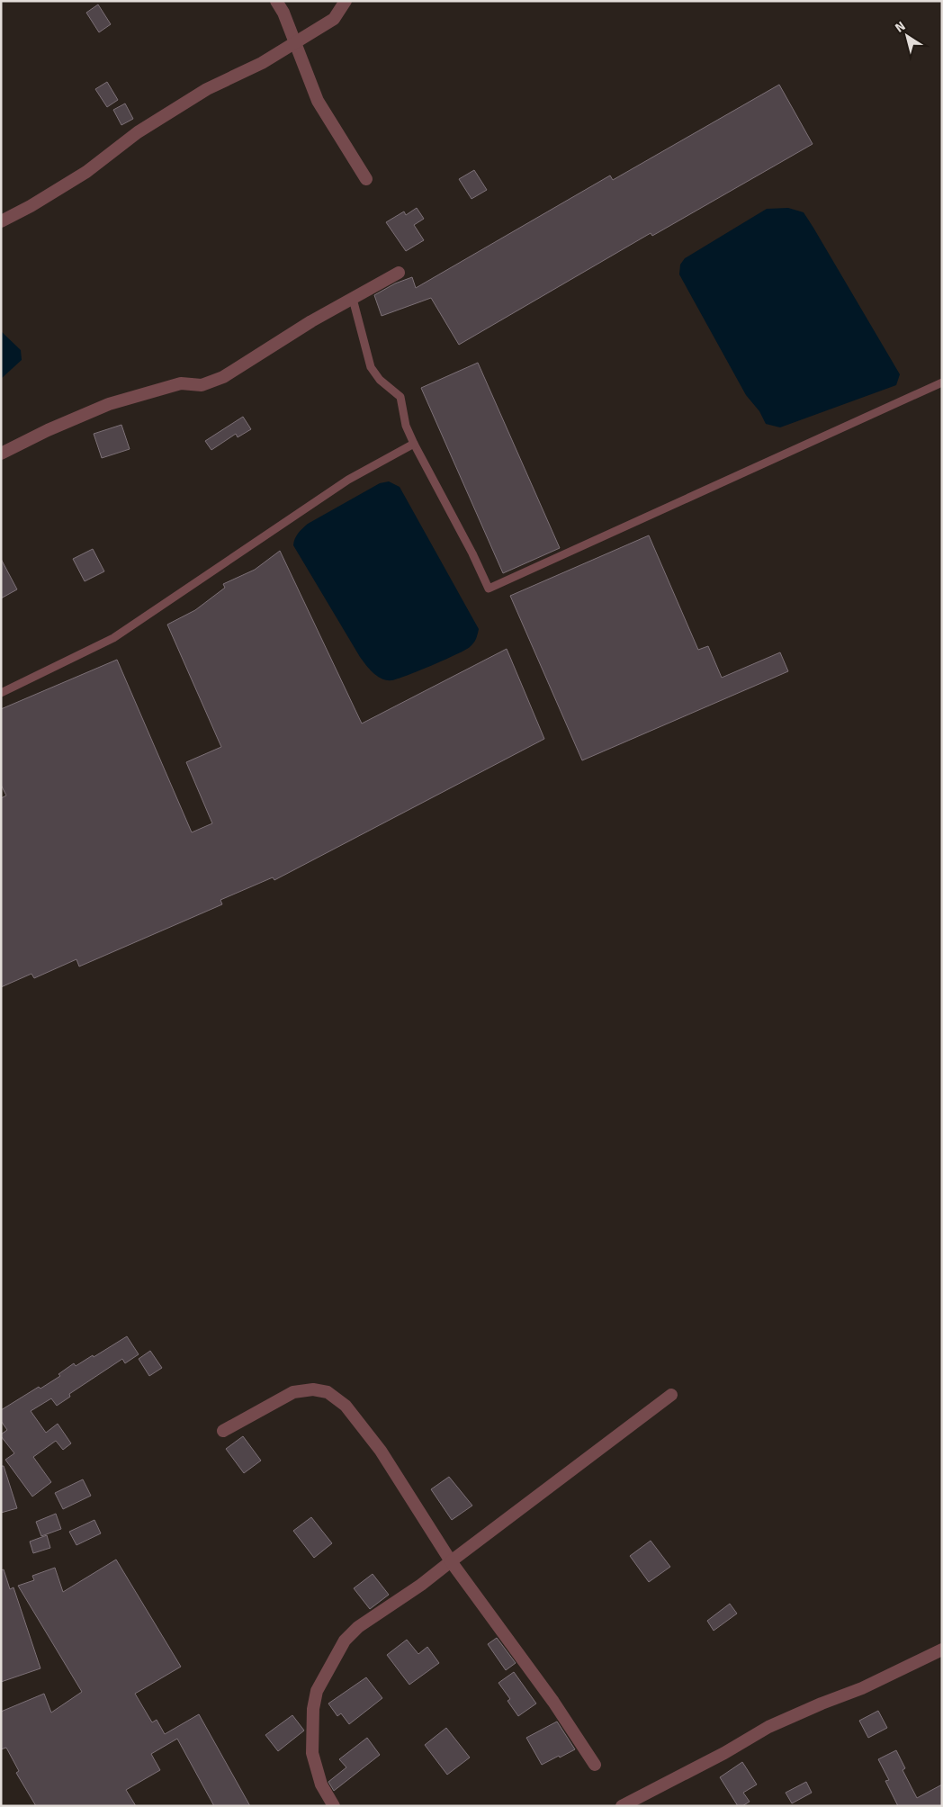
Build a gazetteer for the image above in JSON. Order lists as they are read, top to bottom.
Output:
{
  "north": "top left"
}
